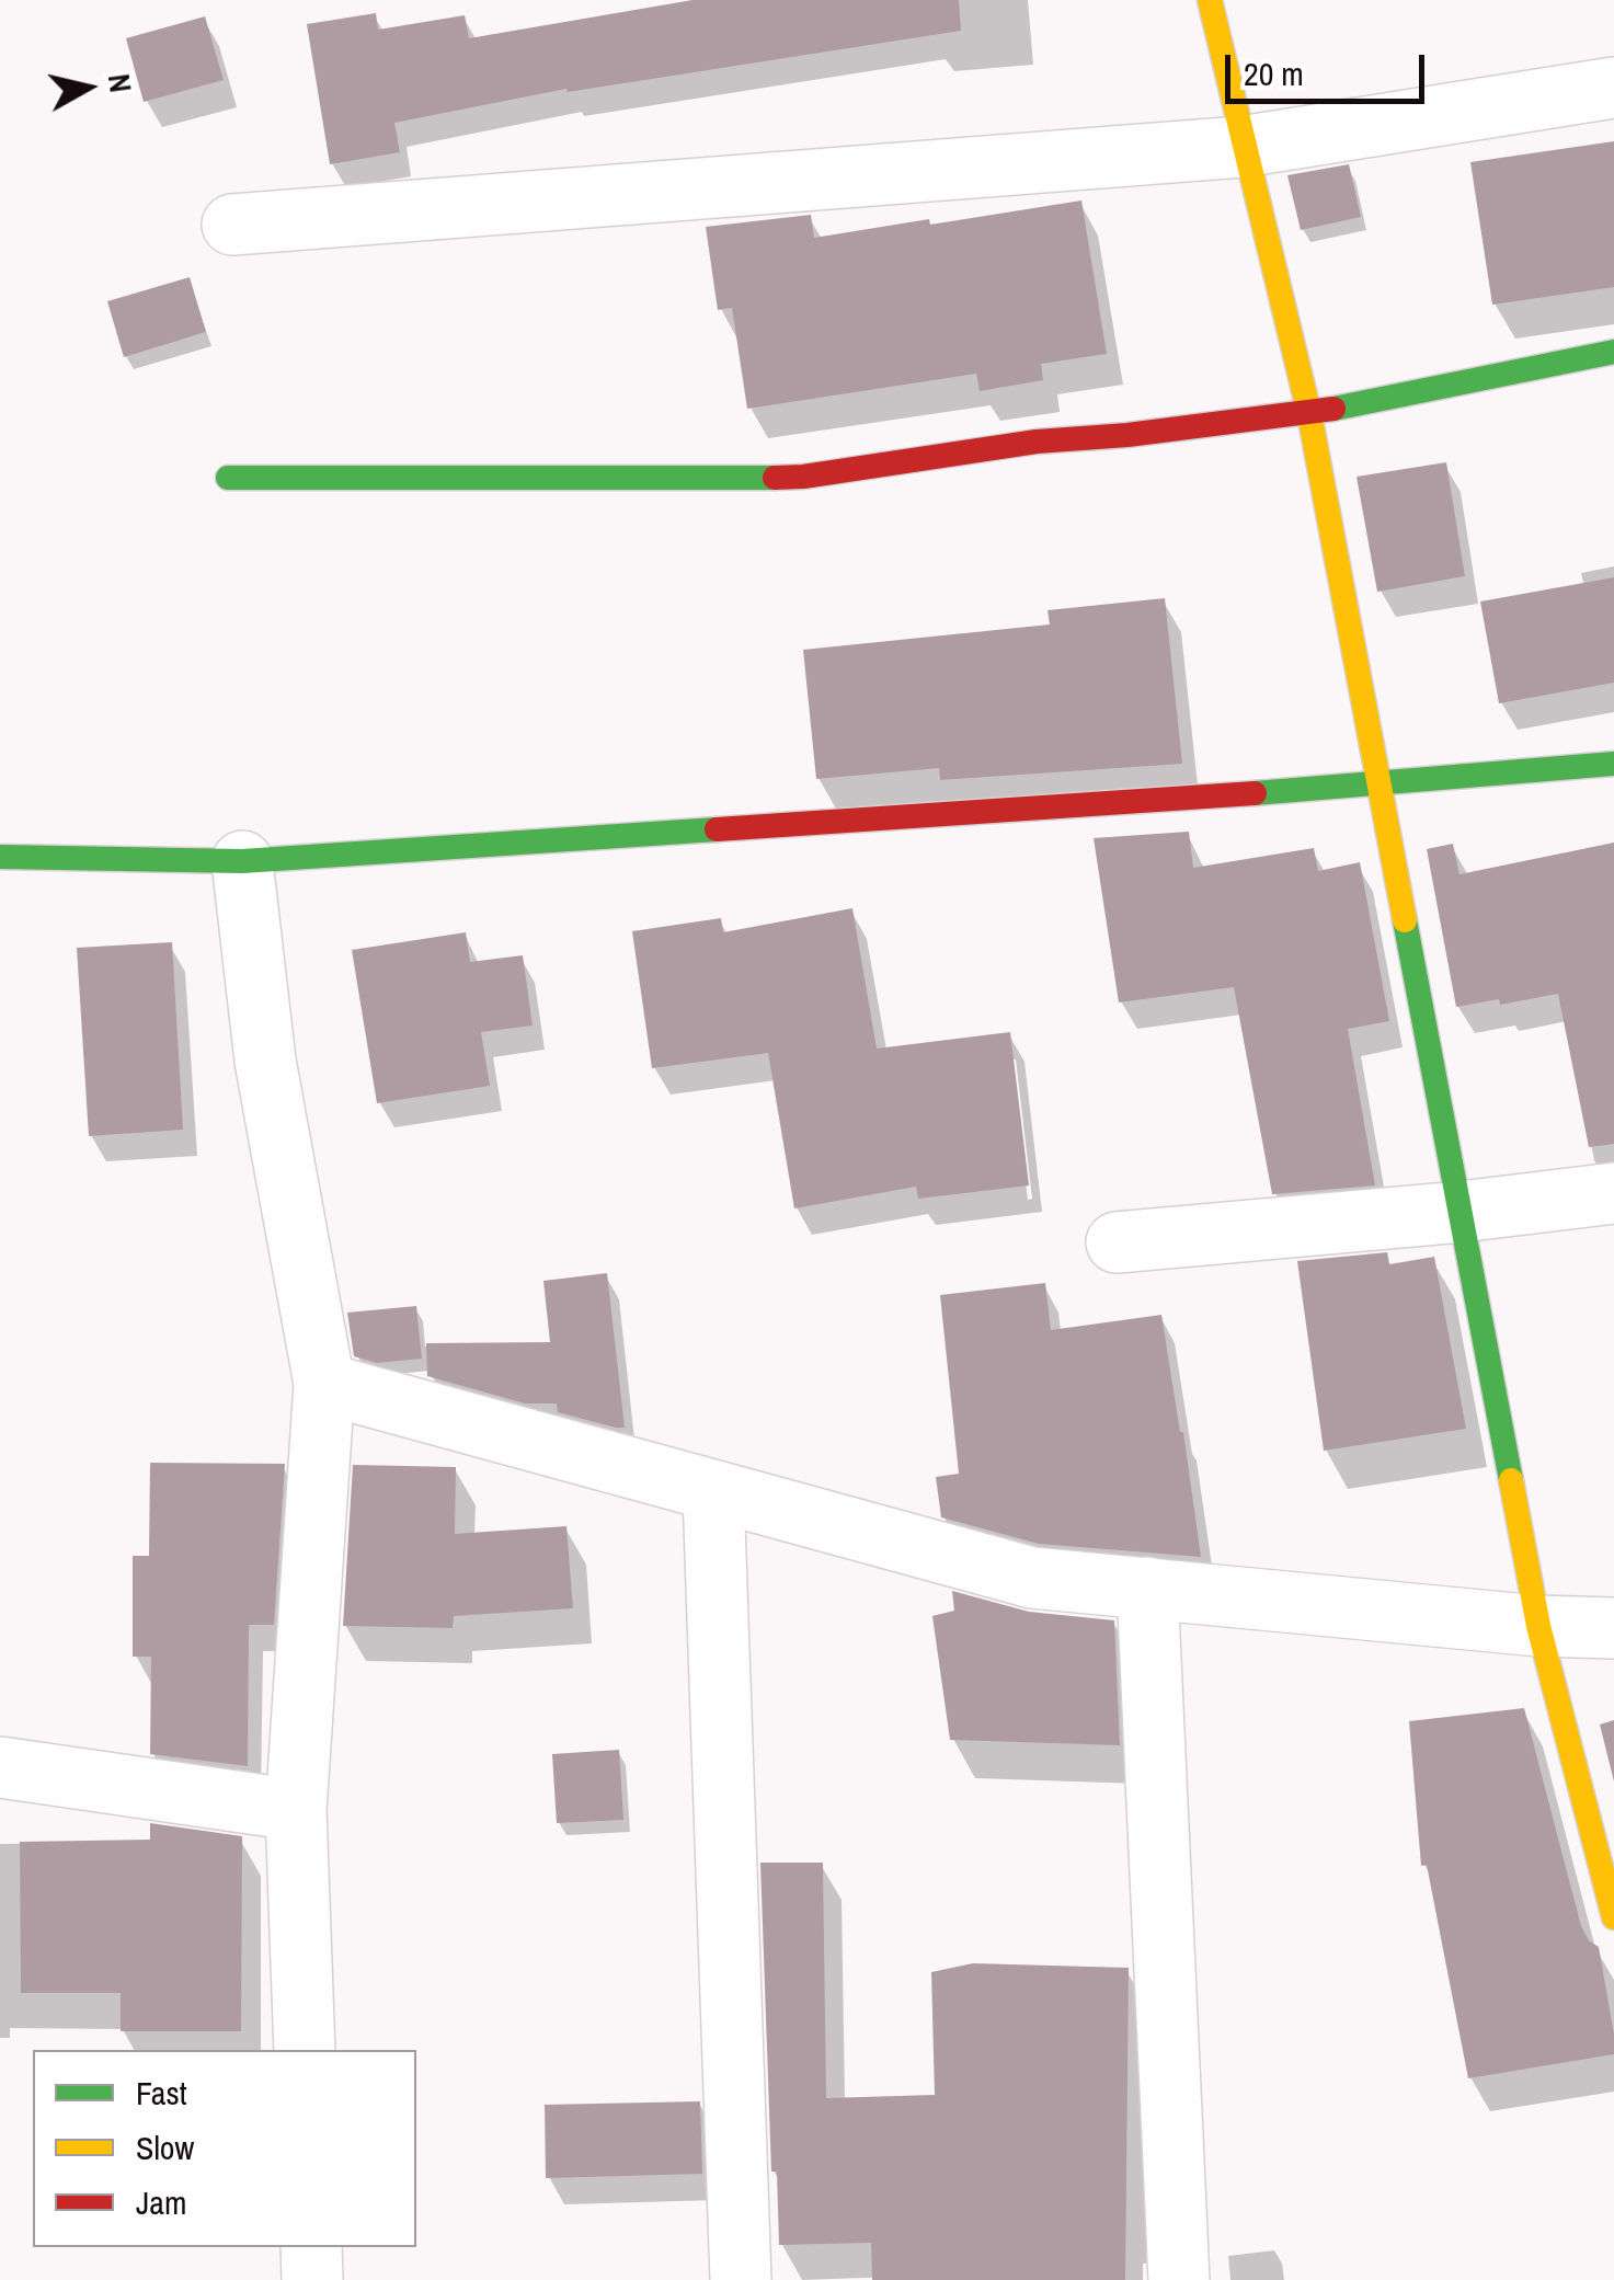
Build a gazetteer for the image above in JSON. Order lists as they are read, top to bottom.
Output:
{
  "legend": ["Fast", "Slow", "Jam"],
  "scale_bar": "20 m",
  "north": "right"
}
